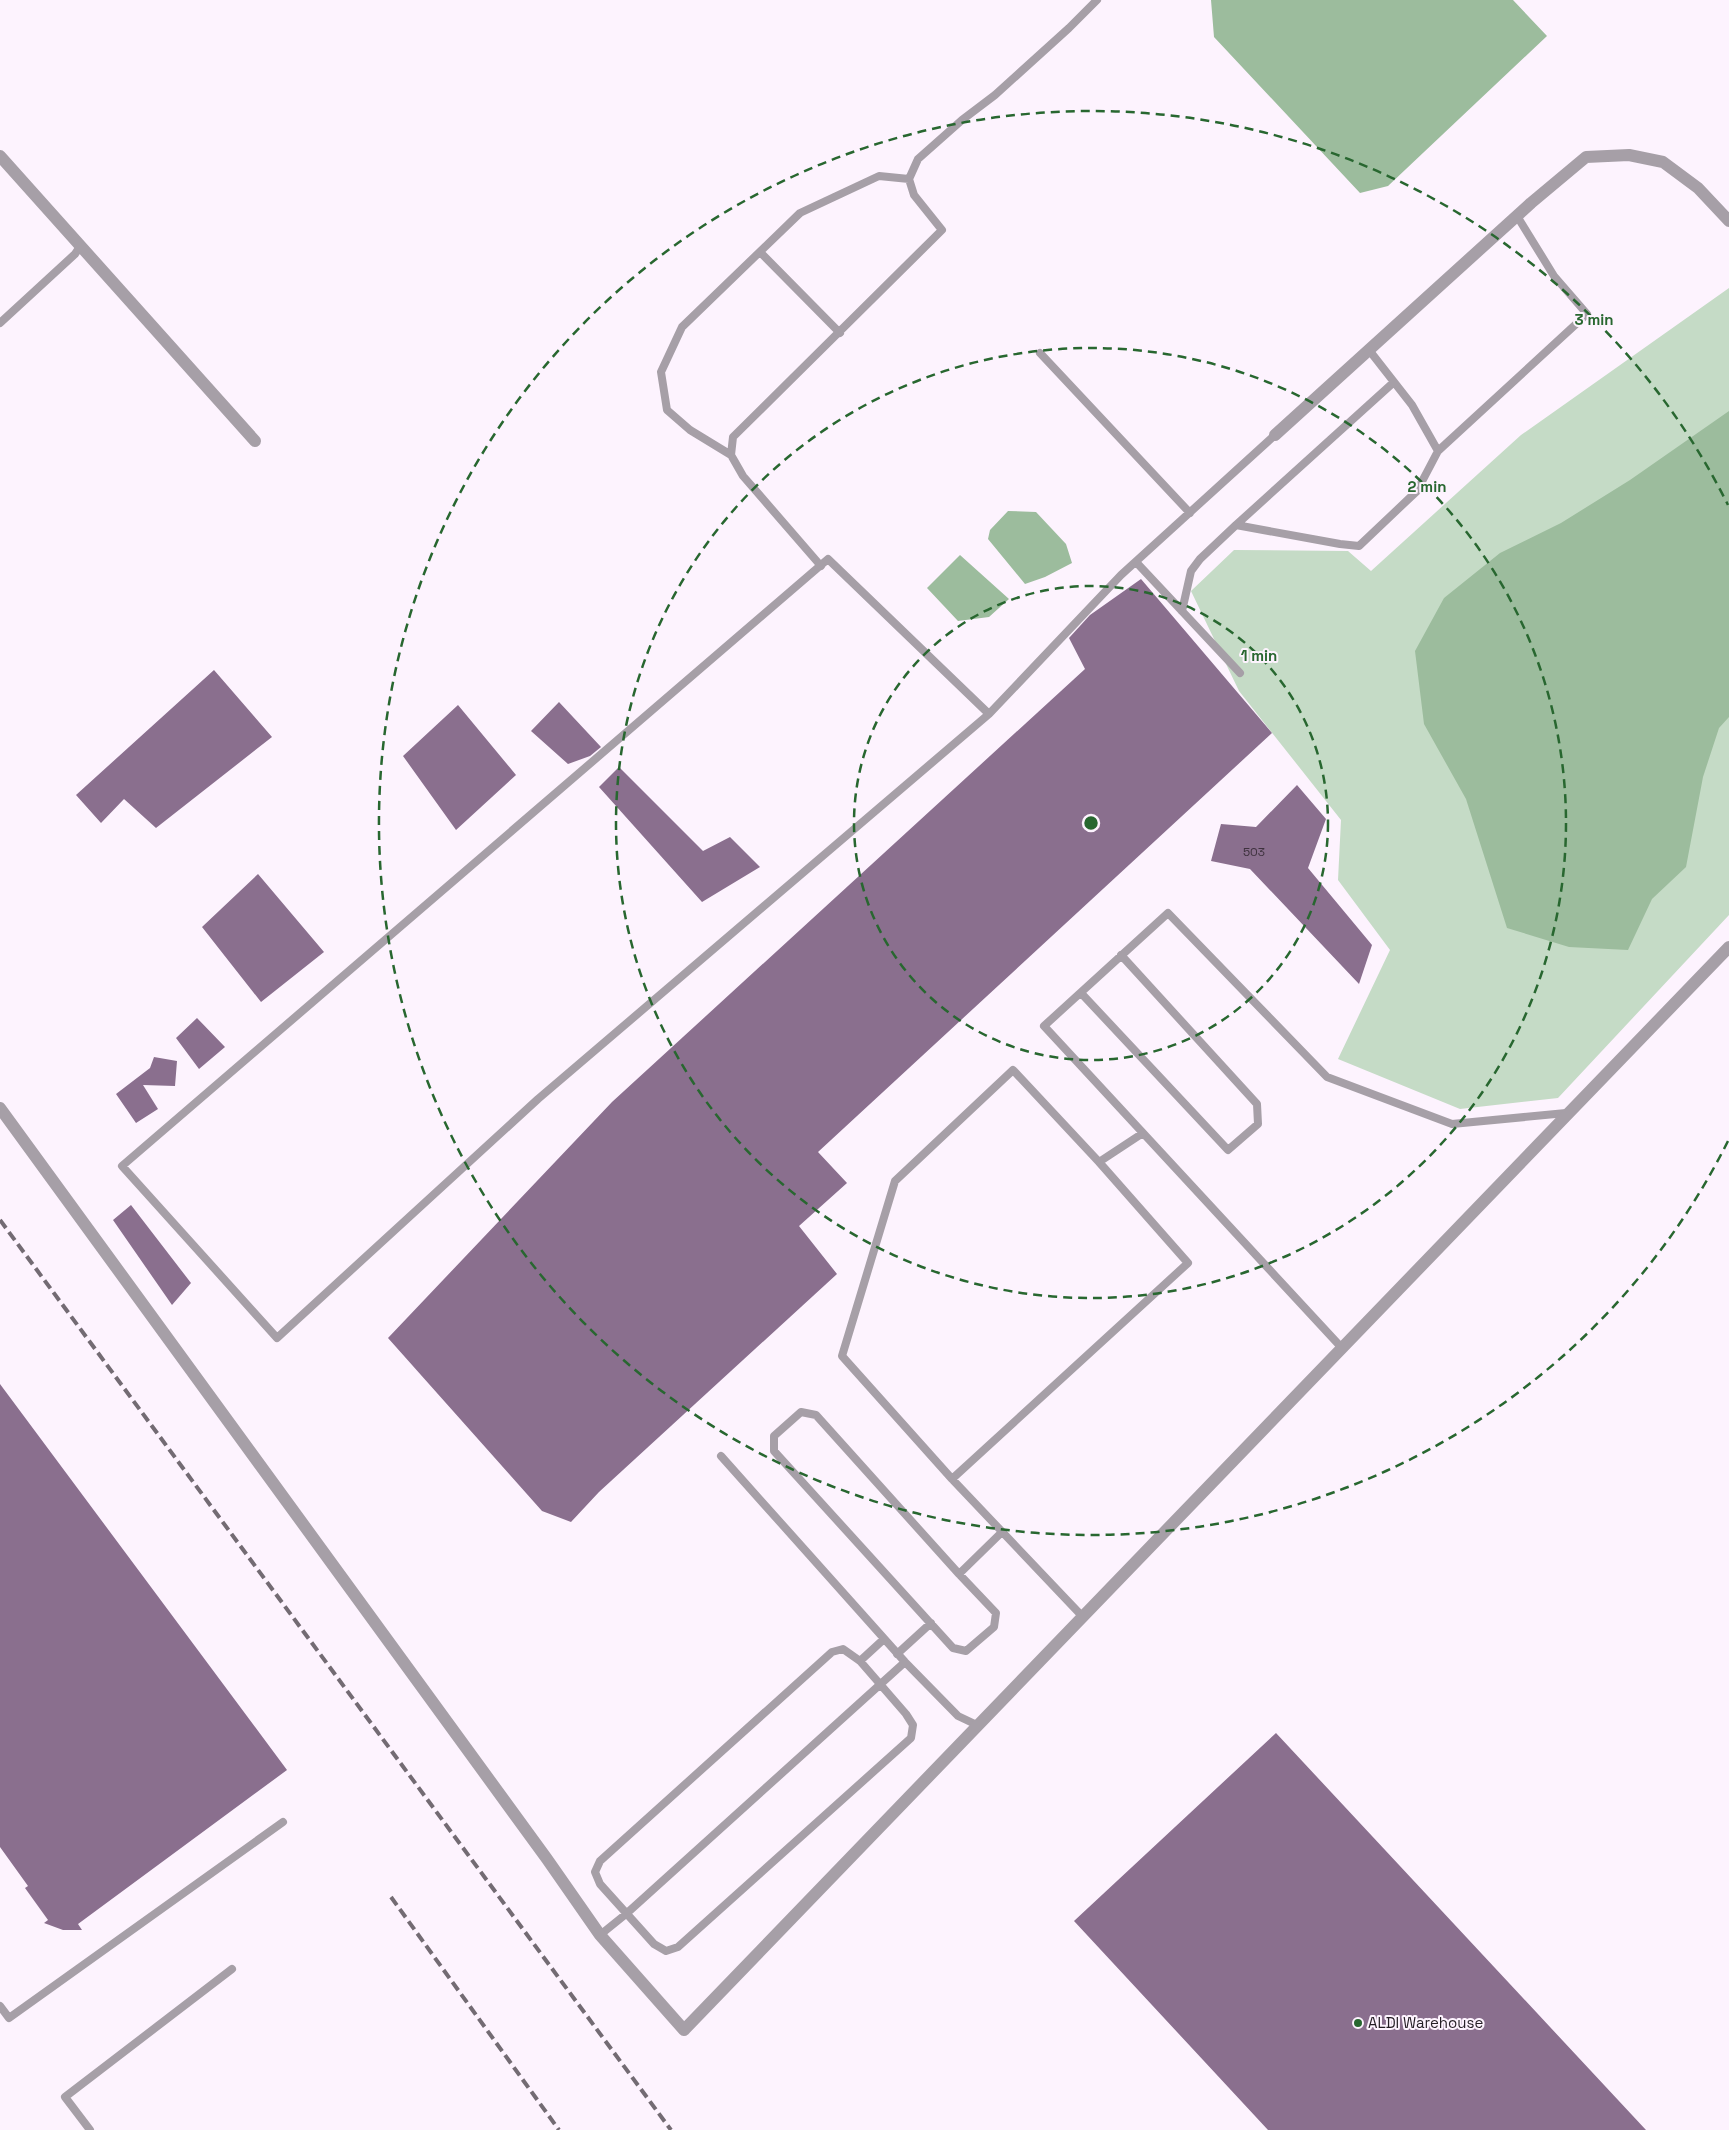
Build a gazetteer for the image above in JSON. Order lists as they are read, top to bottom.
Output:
{
  "places": ["ALDI Warehouse"],
  "house_numbers": ["503"],
  "rings": ["3 min", "2 min", "1 min"]
}
